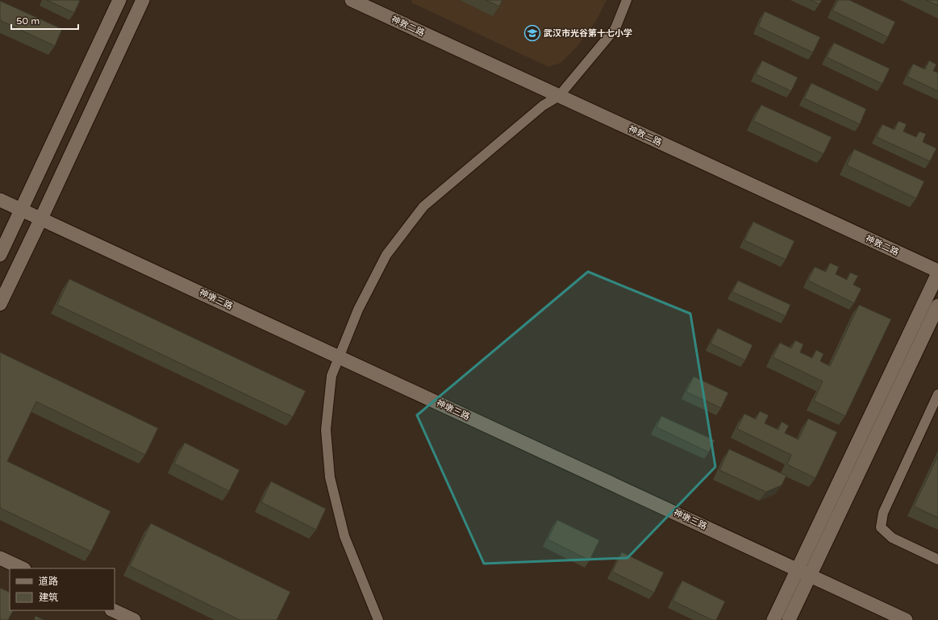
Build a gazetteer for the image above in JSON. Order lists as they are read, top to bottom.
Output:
{
  "streets": {
    "street": ["神敦二路", "神墩三路"]
  },
  "places": {
    "school or university": ["武汉市光谷第十七小学"]
  },
  "legend": ["道路", "建筑"],
  "scale_bar": "50 m"
}
